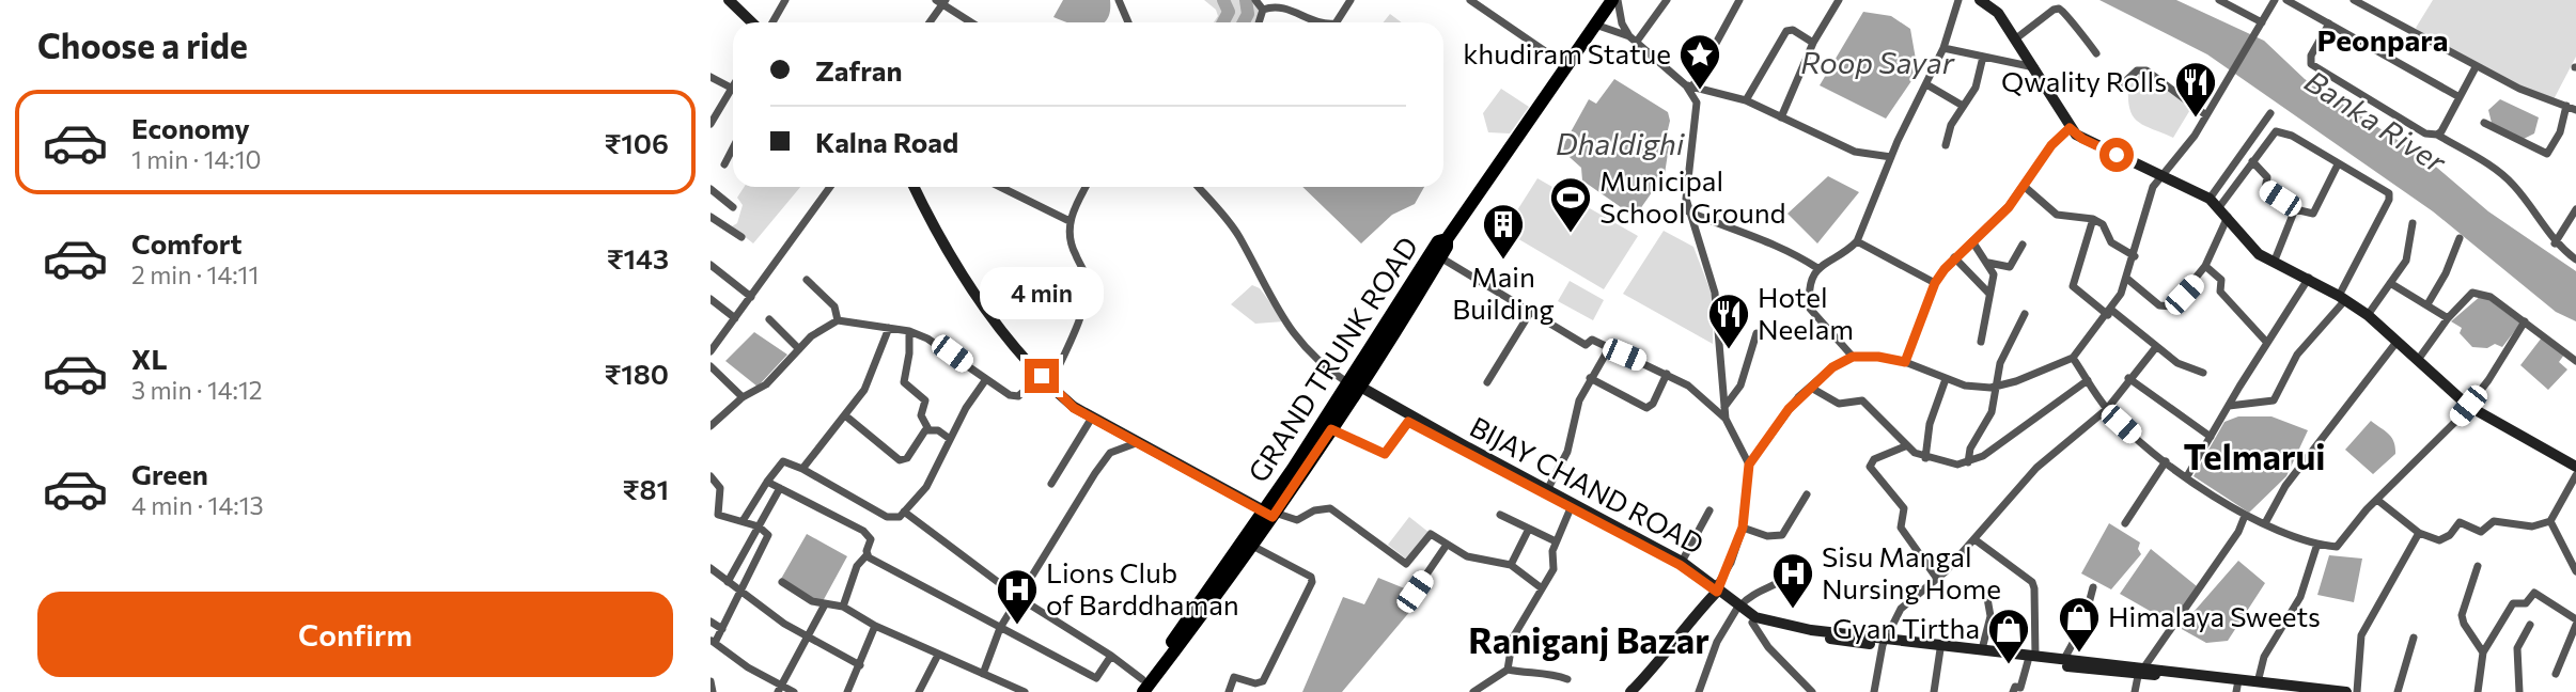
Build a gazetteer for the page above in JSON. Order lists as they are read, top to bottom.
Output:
{
  "streets": {
    "highway": ["GRAND TRUNK ROAD"],
    "main road": ["BIJAY CHAND ROAD"]
  },
  "districts": ["Peonpara", "Telmarui", "Raniganj Bazar"],
  "water": ["Roop Sayar", "Banka River", "Dhaldighi"],
  "places": {
    "place": ["khudiram Statue"],
    "restaurant": ["Qwality Rolls", "Hotel Neelam"],
    "sports": ["Municipal School Ground"],
    "building": ["Main Building"],
    "hospital": ["Sisu Mangal Nursing Home", "Lions Club of Barddhaman"],
    "shop": ["Himalaya Sweets", "Gyan Tirtha"]
  },
  "page": {
    "heading": "Choose a ride",
    "banner": ["Zafran", "Kalna Road"],
    "list": [
      {
        "name": "Economy",
        "note": "1 min · 14:10",
        "value": "₹106"
      },
      {
        "name": "Comfort",
        "note": "2 min · 14:11",
        "value": "₹143"
      },
      {
        "name": "XL",
        "note": "3 min · 14:12",
        "value": "₹180"
      },
      {
        "name": "Green",
        "note": "4 min · 14:13",
        "value": "₹81"
      }
    ],
    "bubble": "4 min",
    "buttons": "Confirm"
  }
}
